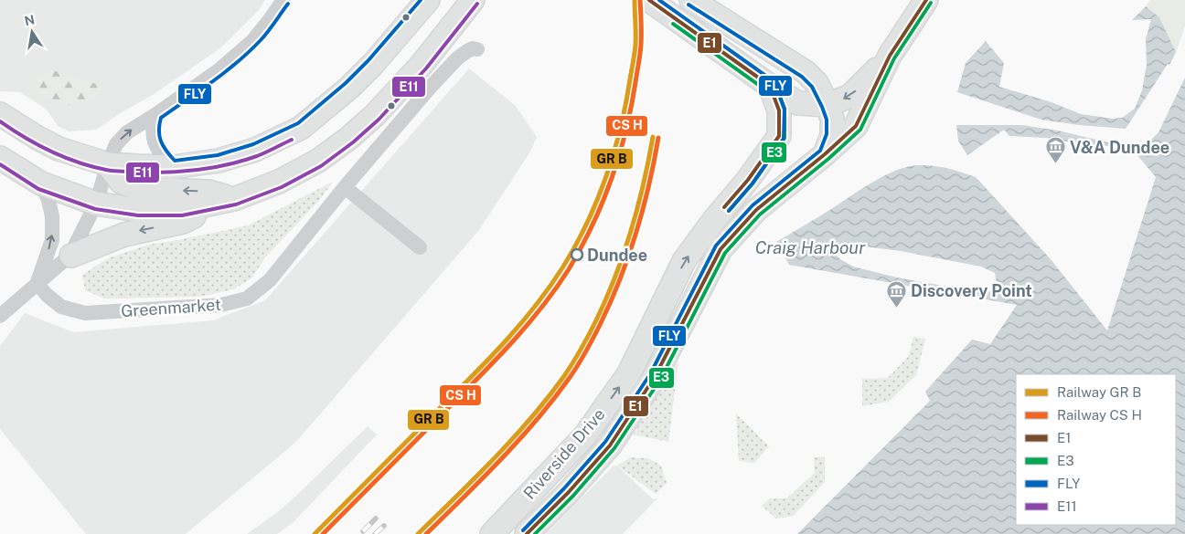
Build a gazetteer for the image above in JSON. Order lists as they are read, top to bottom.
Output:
{
  "streets": {
    "main road": ["Riverside Drive"],
    "street": ["Greenmarket"]
  },
  "water": ["Craig Harbour"],
  "places": {
    "museum": ["V&A Dundee", "Discovery Point"],
    "other": ["Dundee"]
  },
  "lines": [
    "transit line E1",
    "transit line FLY",
    "transit line E3",
    "transit line E11"
  ],
  "legend": [
    "Railway GR B",
    "Railway CS H",
    "E1",
    "E3",
    "FLY",
    "E11"
  ],
  "north": "top"
}
